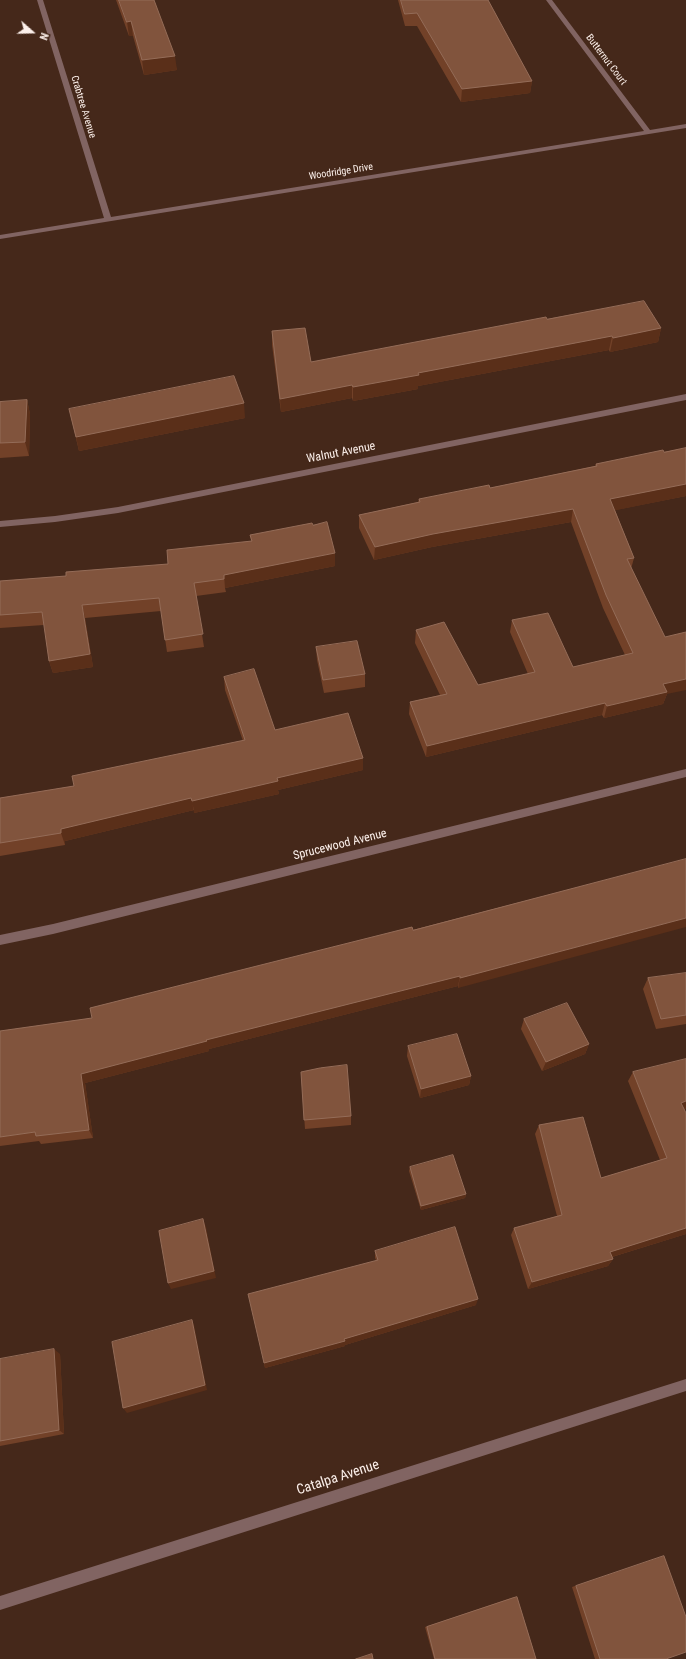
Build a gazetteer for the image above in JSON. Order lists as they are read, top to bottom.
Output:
{
  "streets": {
    "street": [
      "Butternut Court",
      "Crabtree Avenue",
      "Woodridge Drive",
      "Walnut Avenue",
      "Sprucewood Avenue",
      "Catalpa Avenue"
    ]
  },
  "crossings": [
    ["Butternut Court", "Woodridge Drive"],
    ["Crabtree Avenue", "Woodridge Drive"]
  ],
  "north": "right"
}
